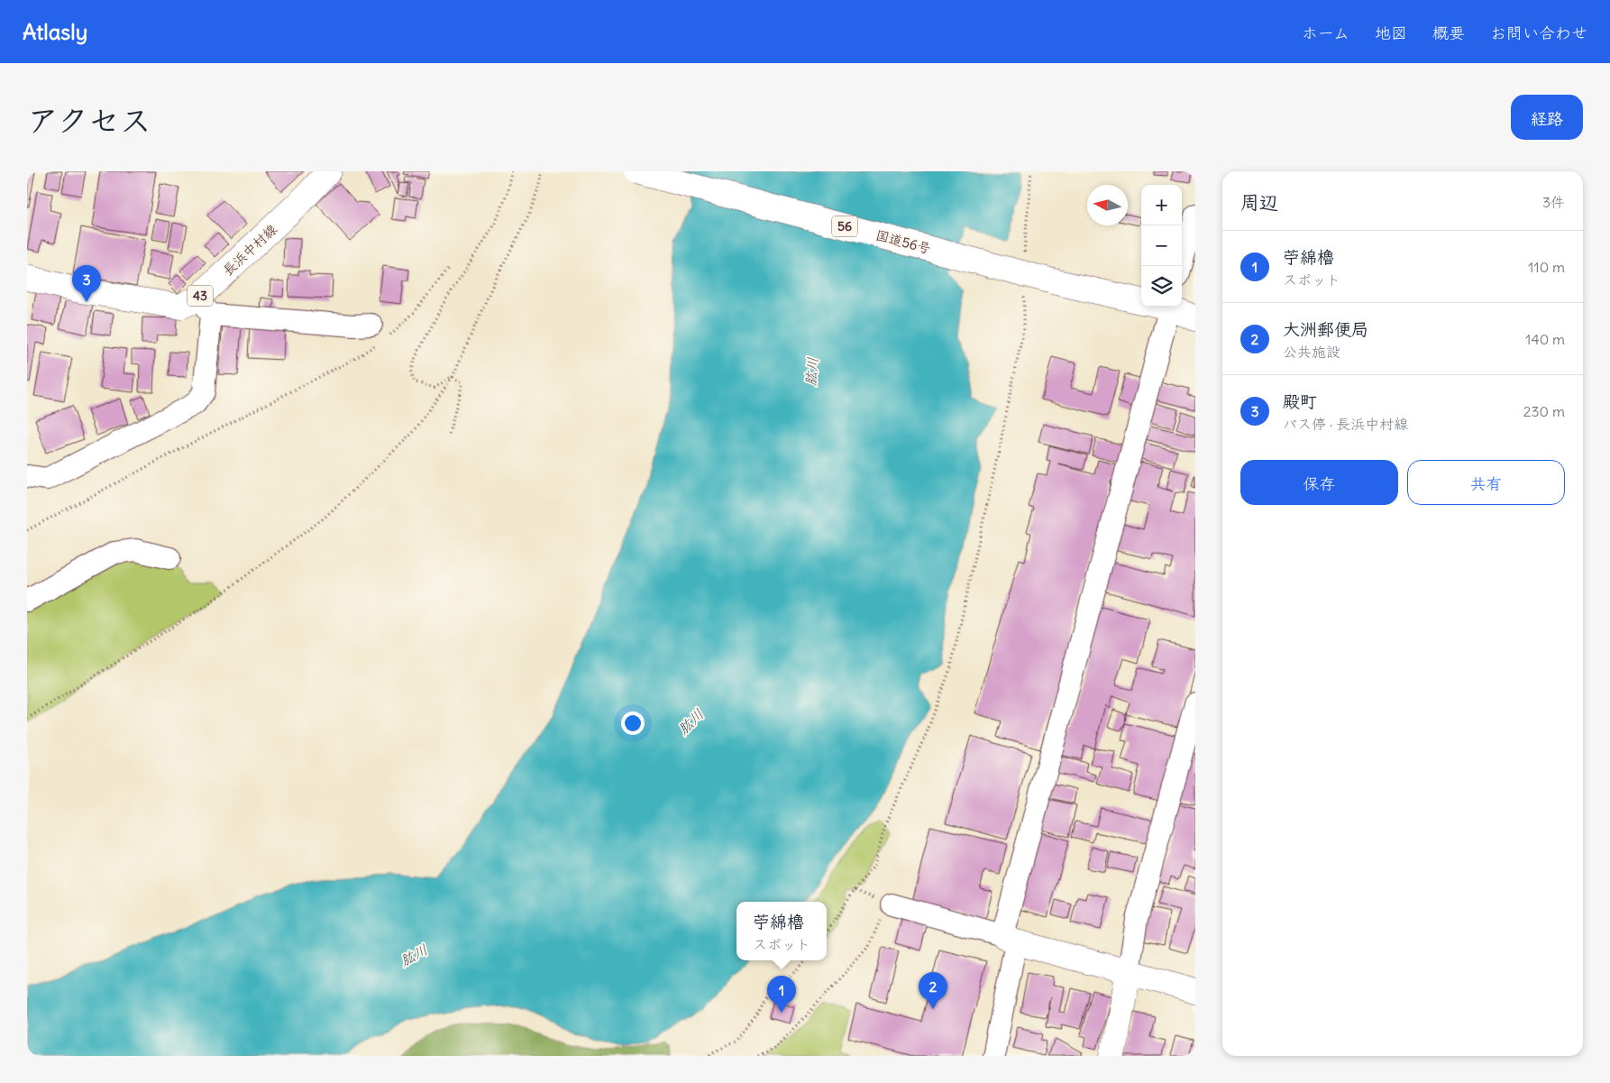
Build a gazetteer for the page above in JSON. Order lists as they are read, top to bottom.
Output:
{
  "streets": {
    "main road": [
      "56",
      "国道56号",
      "長浜中村線",
      "43"
    ]
  },
  "water": ["肱川"],
  "north": "left",
  "page": {
    "header": "Atlasly",
    "nav": [
      "ホーム",
      "地図",
      "概要",
      "お問い合わせ"
    ],
    "title": "アクセス",
    "buttons": [
      "経路",
      ["保存", "共有"]
    ],
    "heading": ["周辺", "3件"],
    "map_buttons": ["+", "−"],
    "list": [
      {
        "mark": "1",
        "name": "苧綿櫓",
        "note": "スポット",
        "value": "110 m"
      },
      {
        "mark": "2",
        "name": "大洲郵便局",
        "note": "公共施設",
        "value": "140 m"
      },
      {
        "mark": "3",
        "name": "殿町",
        "note": "バス停 · 長浜中村線",
        "value": "230 m"
      }
    ],
    "pins": ["3", "2", "1"],
    "popup": ["苧綿櫓", "スポット"]
  }
}
